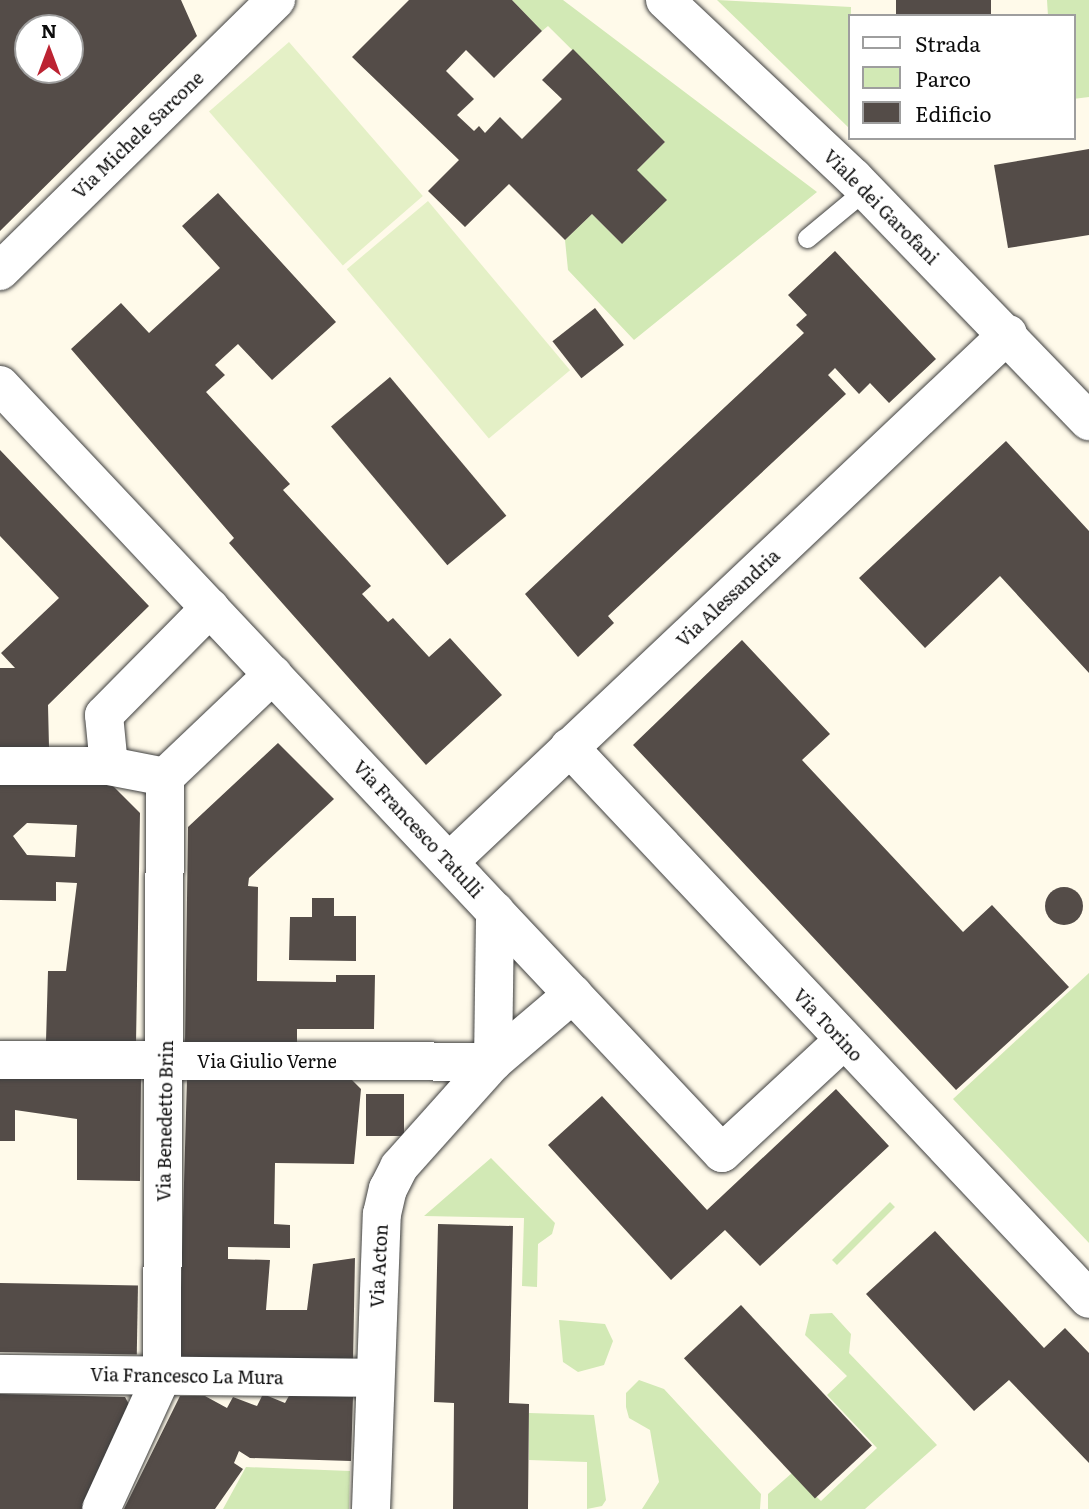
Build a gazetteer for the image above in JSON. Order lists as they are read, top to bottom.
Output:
{
  "streets": {
    "street": [
      "Via Michele Sarcone",
      "Viale dei Garofani",
      "Via Alessandria",
      "Via Francesco Tatulli",
      "Via Torino",
      "Via Giulio Verne",
      "Via Benedetto Brin",
      "Via Acton",
      "Via Francesco La Mura"
    ]
  },
  "crossings": [
    ["Viale dei Garofani", "Via Alessandria"],
    ["Via Alessandria", "Via Francesco Tatulli"],
    ["Via Alessandria", "Via Torino"],
    ["Via Francesco Tatulli", "Via Torino"],
    ["Via Francesco Tatulli", "Via Acton"],
    ["Via Giulio Verne", "Via Benedetto Brin"],
    ["Via Giulio Verne", "Via Acton"],
    ["Via Benedetto Brin", "Via Francesco La Mura"],
    ["Via Acton", "Via Francesco La Mura"]
  ],
  "legend": ["Strada", "Parco", "Edificio"],
  "north": "top"
}
